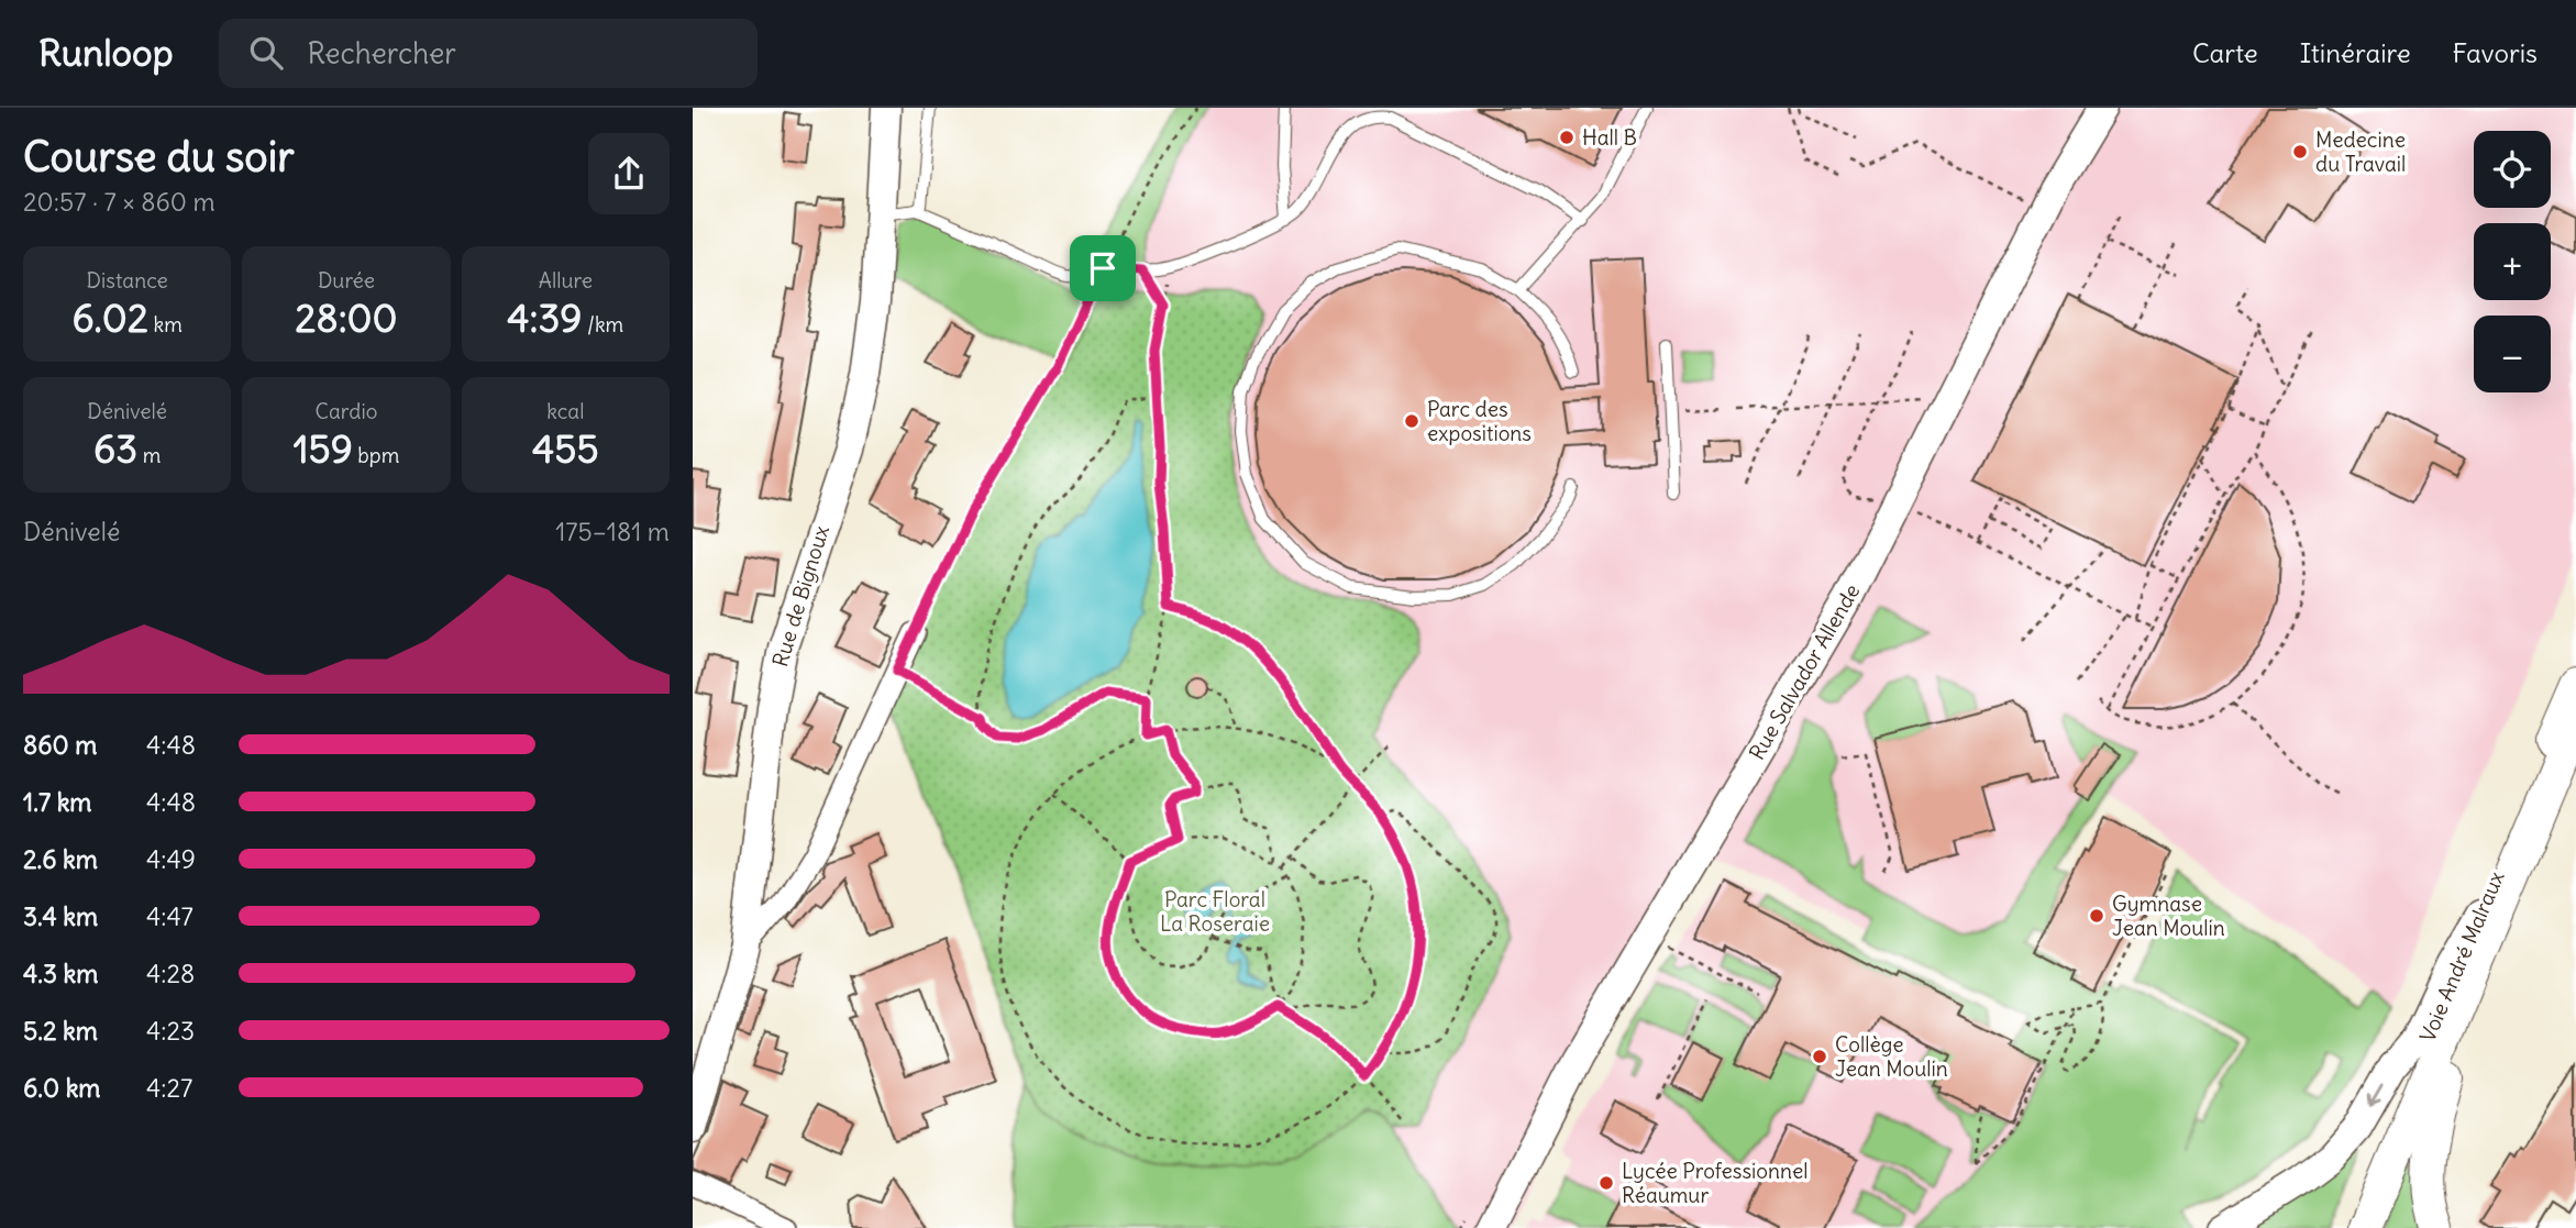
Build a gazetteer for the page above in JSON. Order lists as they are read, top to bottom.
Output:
{
  "streets": {
    "main road": ["Voie André Malraux"],
    "street": ["Rue de Bignoux", "Rue Salvador Allende"]
  },
  "parks": ["Parc Floral La Roseraie"],
  "places": [
    "Hall B",
    "Medecine du Travail",
    "Parc des expositions",
    "Gymnase Jean Moulin",
    "Collège Jean Moulin",
    "Lycée Professionnel Réaumur"
  ],
  "page": {
    "header": "Runloop",
    "search": "Rechercher",
    "nav": ["Carte", "Itinéraire", "Favoris"],
    "heading": ["Course du soir", "20:57 · 7 × 860 m"],
    "map_buttons": ["+", "−"],
    "stats": [
      ["Distance", "6.02 km"],
      ["Durée", "28:00"],
      ["Allure", "4:39 /km"],
      ["Dénivelé", "63 m"],
      ["Cardio", "159 bpm"],
      ["kcal", "455"]
    ],
    "chart": ["Dénivelé", "175–181 m"],
    "list": [
      {
        "name": "860 m",
        "note": "4:48"
      },
      {
        "name": "1.7 km",
        "note": "4:48"
      },
      {
        "name": "2.6 km",
        "note": "4:49"
      },
      {
        "name": "3.4 km",
        "note": "4:47"
      },
      {
        "name": "4.3 km",
        "note": "4:28"
      },
      {
        "name": "5.2 km",
        "note": "4:23"
      },
      {
        "name": "6.0 km",
        "note": "4:27"
      }
    ]
  }
}
